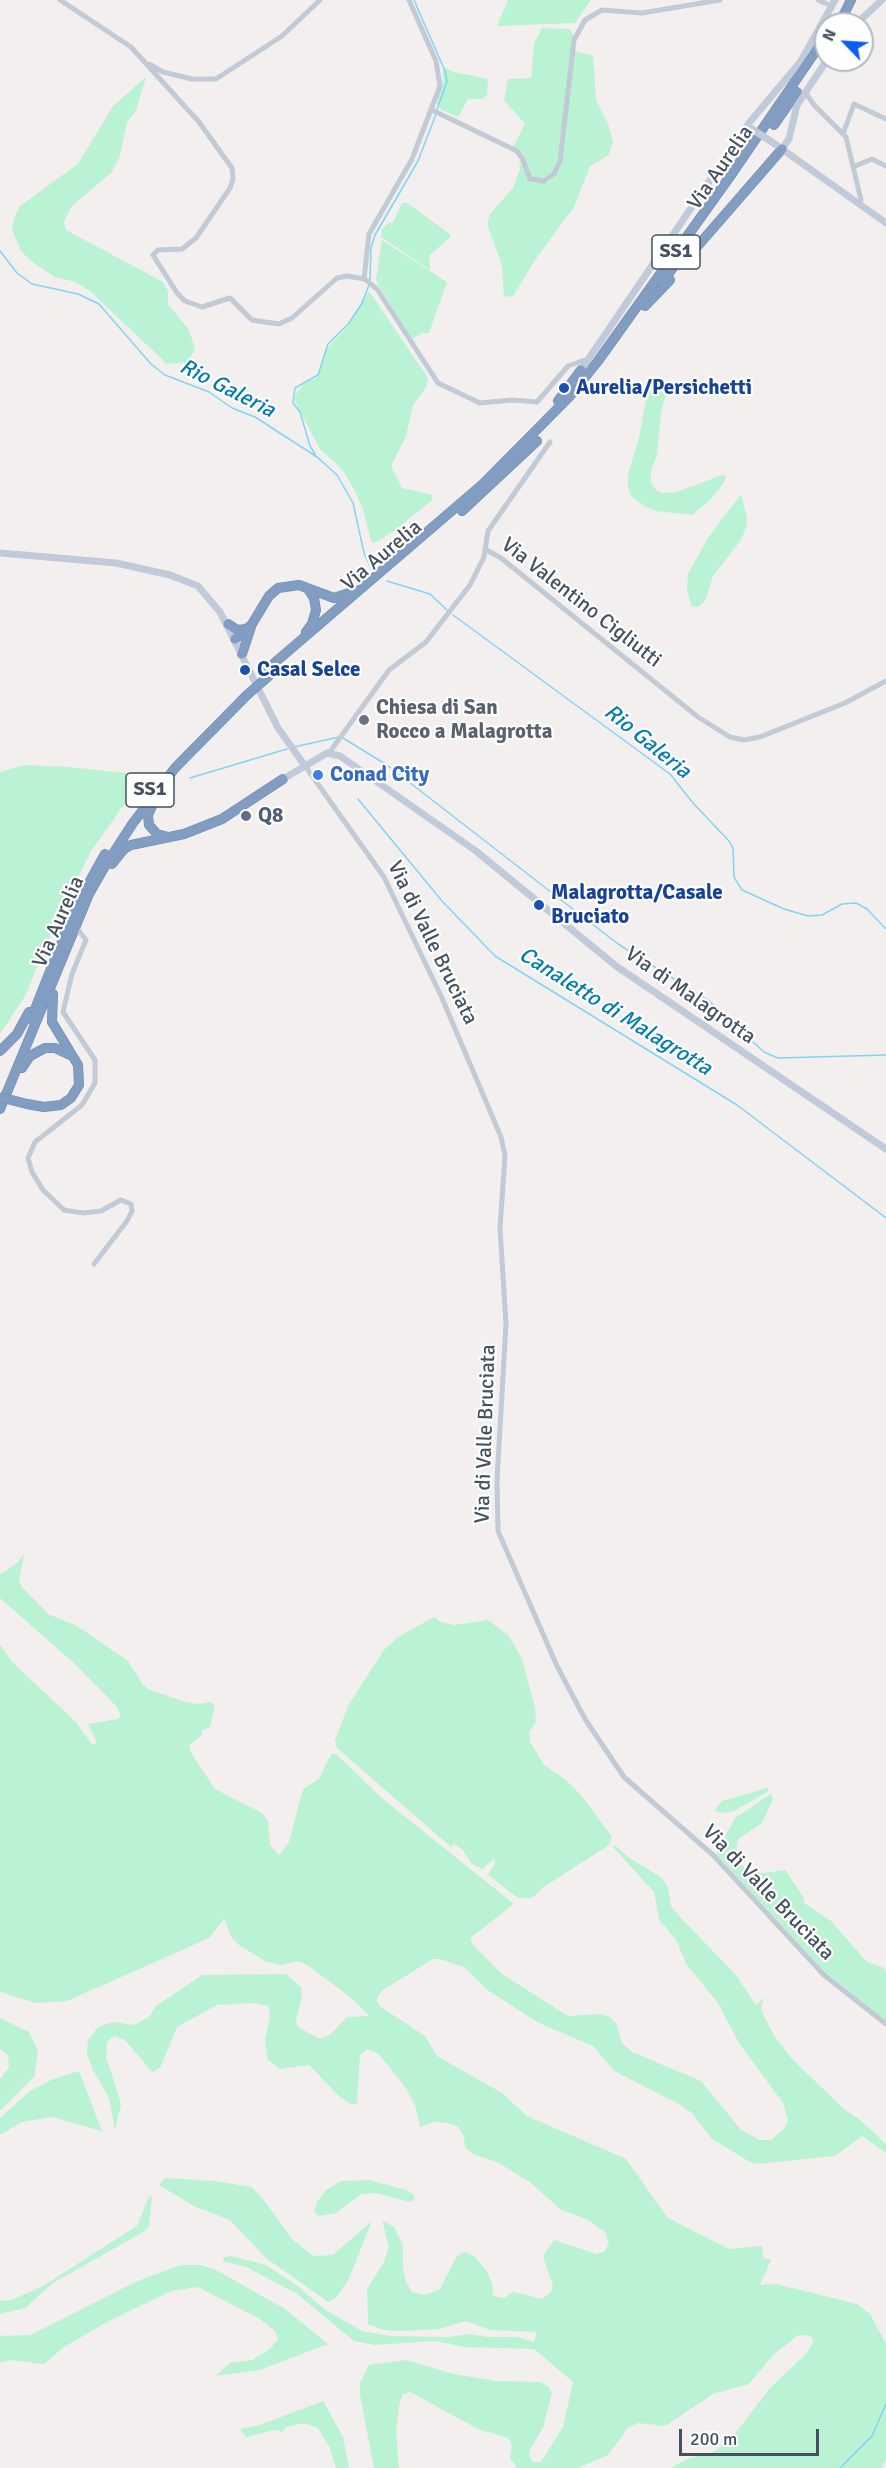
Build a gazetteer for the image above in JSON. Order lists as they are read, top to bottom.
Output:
{
  "streets": {
    "highway": ["Via Aurelia", "SS1"],
    "main road": ["Via di Malagrotta"],
    "street": ["Via Valentino Cigliutti", "Via di Valle Bruciata"]
  },
  "crossings": [
    ["Via Valentino Cigliutti", "Via di Malagrotta"]
  ],
  "water": ["Rio Galeria", "Canaletto di Malagrotta"],
  "places": [
    "Aurelia/Persichetti",
    "Casal Selce",
    "Chiesa di San Rocco a Malagrotta",
    "Conad City",
    "Q8",
    "Malagrotta/Casale Bruciato"
  ],
  "scale_bar": "200 m",
  "north": "top left"
}
